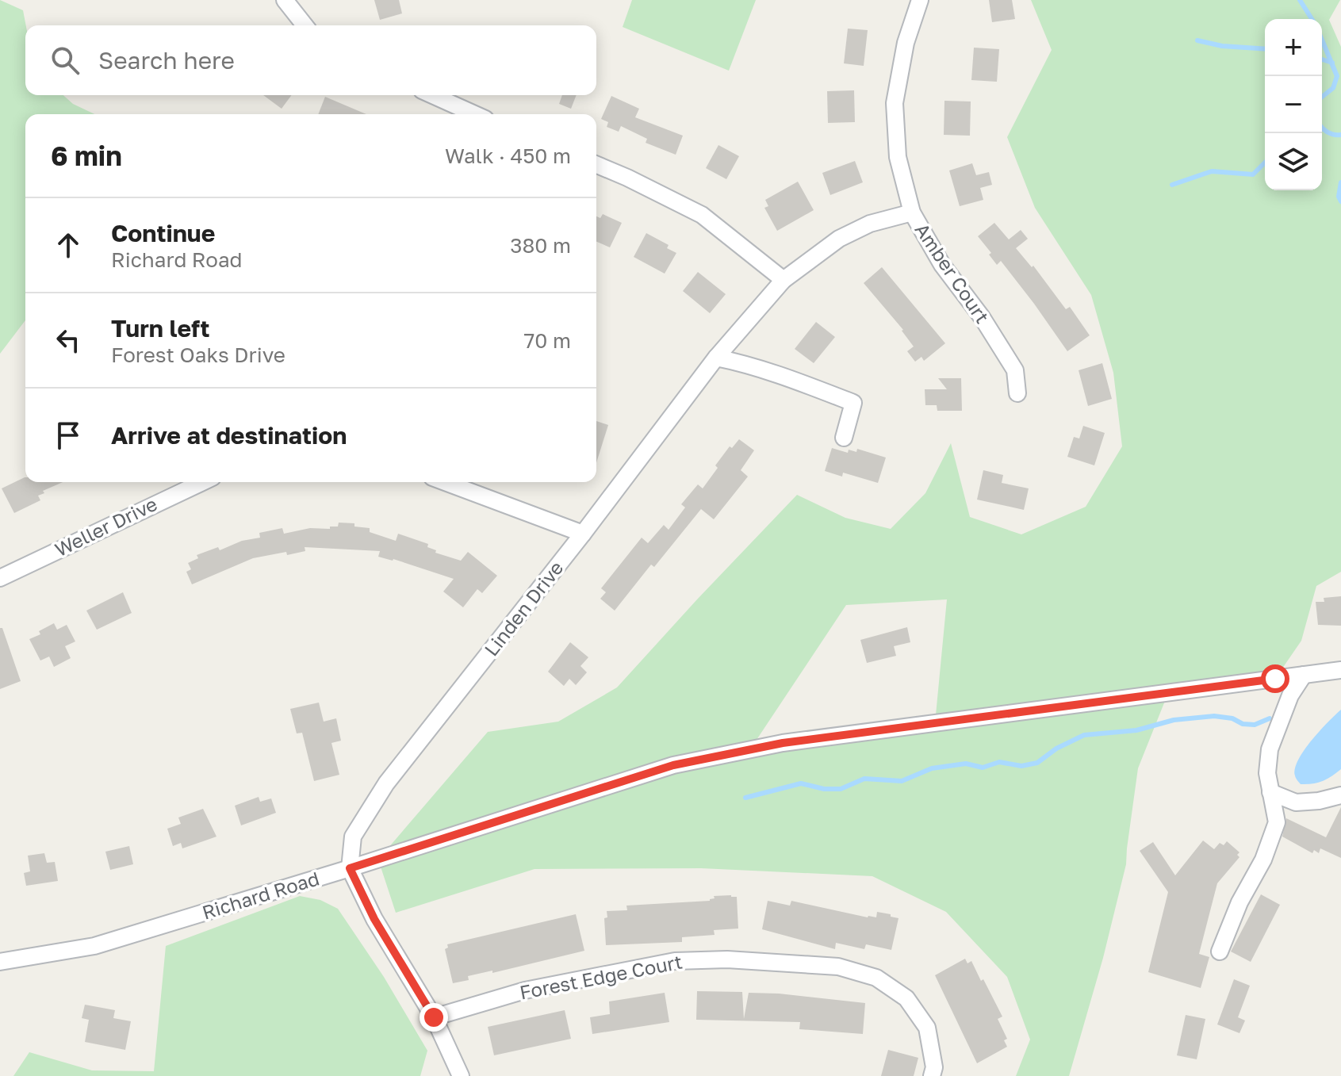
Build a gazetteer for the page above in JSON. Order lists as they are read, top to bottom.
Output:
{
  "streets": {
    "street": [
      "Amber Court",
      "Weller Drive",
      "Linden Drive",
      "Richard Road",
      "Forest Edge Court"
    ]
  },
  "crossings": [
    ["Amber Court", "Linden Drive"],
    ["Linden Drive", "Richard Road"]
  ],
  "page": {
    "map_buttons": ["+", "−"],
    "search": "Search here",
    "heading": ["6 min", "Walk · 450 m"],
    "list": [
      ["Continue", "Richard Road", "380 m"],
      ["Turn left", "Forest Oaks Drive", "70 m"],
      "Arrive at destination"
    ]
  }
}
